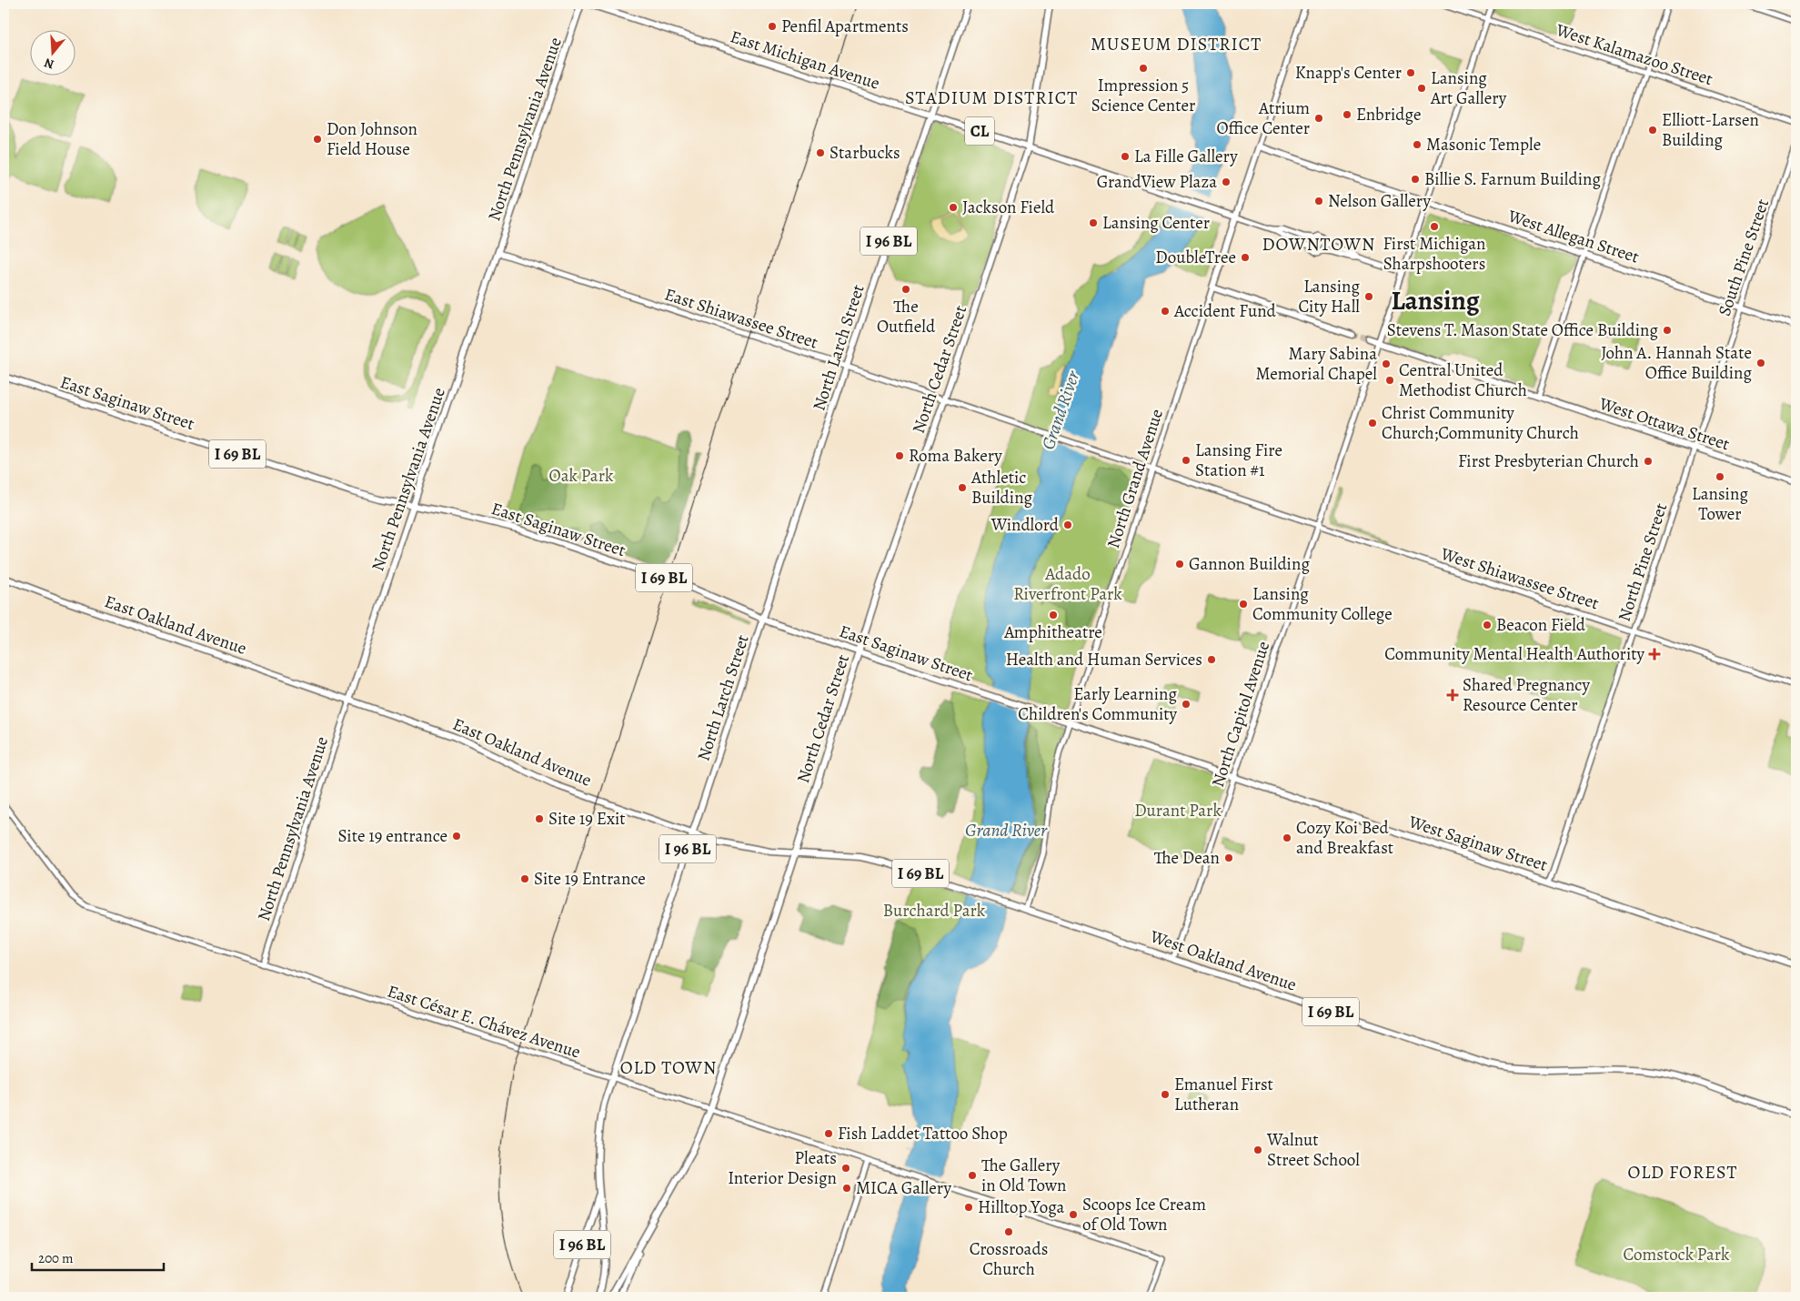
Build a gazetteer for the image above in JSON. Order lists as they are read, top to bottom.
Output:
{
  "streets": {
    "main road": [
      "East Michigan Avenue",
      "North Pennsylvania Avenue",
      "CL",
      "West Allegan Street",
      "I 96 BL",
      "North Larch Street",
      "North Cedar Street",
      "East Saginaw Street",
      "West Ottawa Street",
      "I 69 BL",
      "North Grand Avenue",
      "East Oakland Avenue",
      "West Saginaw Street",
      "West Oakland Avenue"
    ],
    "street": [
      "West Kalamazoo Street",
      "South Pine Street",
      "East Shiawassee Street",
      "North Pine Street",
      "West Shiawassee Street",
      "North Capitol Avenue",
      "East César E. Chávez Avenue"
    ]
  },
  "crossings": [
    ["West Kalamazoo Street", "North Capitol Avenue"],
    ["East Michigan Avenue", "I 96 BL"],
    ["East Michigan Avenue", "North Larch Street"],
    ["East Michigan Avenue", "North Cedar Street"],
    ["East Michigan Avenue", "North Grand Avenue"],
    ["North Pennsylvania Avenue", "East Shiawassee Street"],
    ["North Pennsylvania Avenue", "East Saginaw Street"],
    ["North Pennsylvania Avenue", "East Oakland Avenue"],
    ["North Pennsylvania Avenue", "East César E. Chávez Avenue"],
    ["West Allegan Street", "South Pine Street"],
    ["West Allegan Street", "North Grand Avenue"],
    ["West Allegan Street", "North Capitol Avenue"],
    ["I 96 BL", "North Larch Street"],
    ["I 96 BL", "North Cedar Street"],
    ["South Pine Street", "North Pine Street"],
    ["East Shiawassee Street", "North Larch Street"],
    ["East Shiawassee Street", "North Cedar Street"],
    ["East Shiawassee Street", "North Grand Avenue"],
    ["East Shiawassee Street", "West Shiawassee Street"],
    ["North Larch Street", "East Saginaw Street"],
    ["North Larch Street", "East Oakland Avenue"],
    ["North Larch Street", "East César E. Chávez Avenue"],
    ["North Cedar Street", "East Saginaw Street"],
    ["North Cedar Street", "East Oakland Avenue"],
    ["North Cedar Street", "East César E. Chávez Avenue"],
    ["East Saginaw Street", "North Grand Avenue"],
    ["East Saginaw Street", "West Saginaw Street"],
    ["West Ottawa Street", "North Pine Street"],
    ["West Ottawa Street", "North Capitol Avenue"],
    ["North Grand Avenue", "East Oakland Avenue"],
    ["North Pine Street", "West Shiawassee Street"],
    ["North Pine Street", "West Saginaw Street"],
    ["West Shiawassee Street", "North Capitol Avenue"],
    ["East Oakland Avenue", "West Oakland Avenue"],
    ["North Capitol Avenue", "West Saginaw Street"],
    ["North Capitol Avenue", "West Oakland Avenue"]
  ],
  "districts": [
    "MUSEUM DISTRICT",
    "STADIUM DISTRICT",
    "DOWNTOWN",
    "Lansing",
    "OLD TOWN",
    "OLD FOREST"
  ],
  "water": ["Grand River"],
  "parks": [
    "Oak Park",
    "Adado Riverfront Park",
    "Durant Park",
    "Burchard Park",
    "Comstock Park"
  ],
  "places": {
    "other": [
      "Penfil Apartments",
      "Impression 5 Science Center",
      "Knapp's Center",
      "Lansing Art Gallery",
      "Enbridge",
      "Atrium Office Center",
      "Elliott-Larsen Building",
      "Don Johnson Field House",
      "Masonic Temple",
      "Starbucks",
      "La Fille Gallery",
      "Billie S. Farnum Building",
      "GrandView Plaza",
      "Nelson Gallery",
      "Jackson Field",
      "Lansing Center",
      "First Michigan Sharpshooters",
      "DoubleTree",
      "The Outfield",
      "Lansing City Hall",
      "Accident Fund",
      "Stevens T. Mason State Office Building",
      "John A. Hannah State Office Building",
      "Mary Sabina Memorial Chapel",
      "Central United Methodist Church",
      "Christ Community Church;Community Church",
      "Roma Bakery",
      "Lansing Fire Station #1",
      "First Presbyterian Church",
      "Lansing Tower",
      "Athletic Building",
      "Windlord",
      "Gannon Building",
      "Lansing Community College",
      "Amphitheatre",
      "Beacon Field",
      "Health and Human Services",
      "Early Learning Children's Community",
      "Site 19 Exit",
      "Site 19 entrance",
      "Cozy Koi Bed and Breakfast",
      "The Dean",
      "Site 19 Entrance",
      "Emanuel First Lutheran",
      "Fish Laddet Tattoo Shop",
      "Walnut Street School",
      "Pleats Interior Design",
      "The Gallery in Old Town",
      "MICA Gallery",
      "Hilltop Yoga",
      "Scoops Ice Cream of Old Town",
      "Crossroads Church"
    ],
    "health": ["Community Mental Health Authority", "Shared Pregnancy Resource Center"]
  },
  "scale_bar": "200 m",
  "north": "bottom"
}
